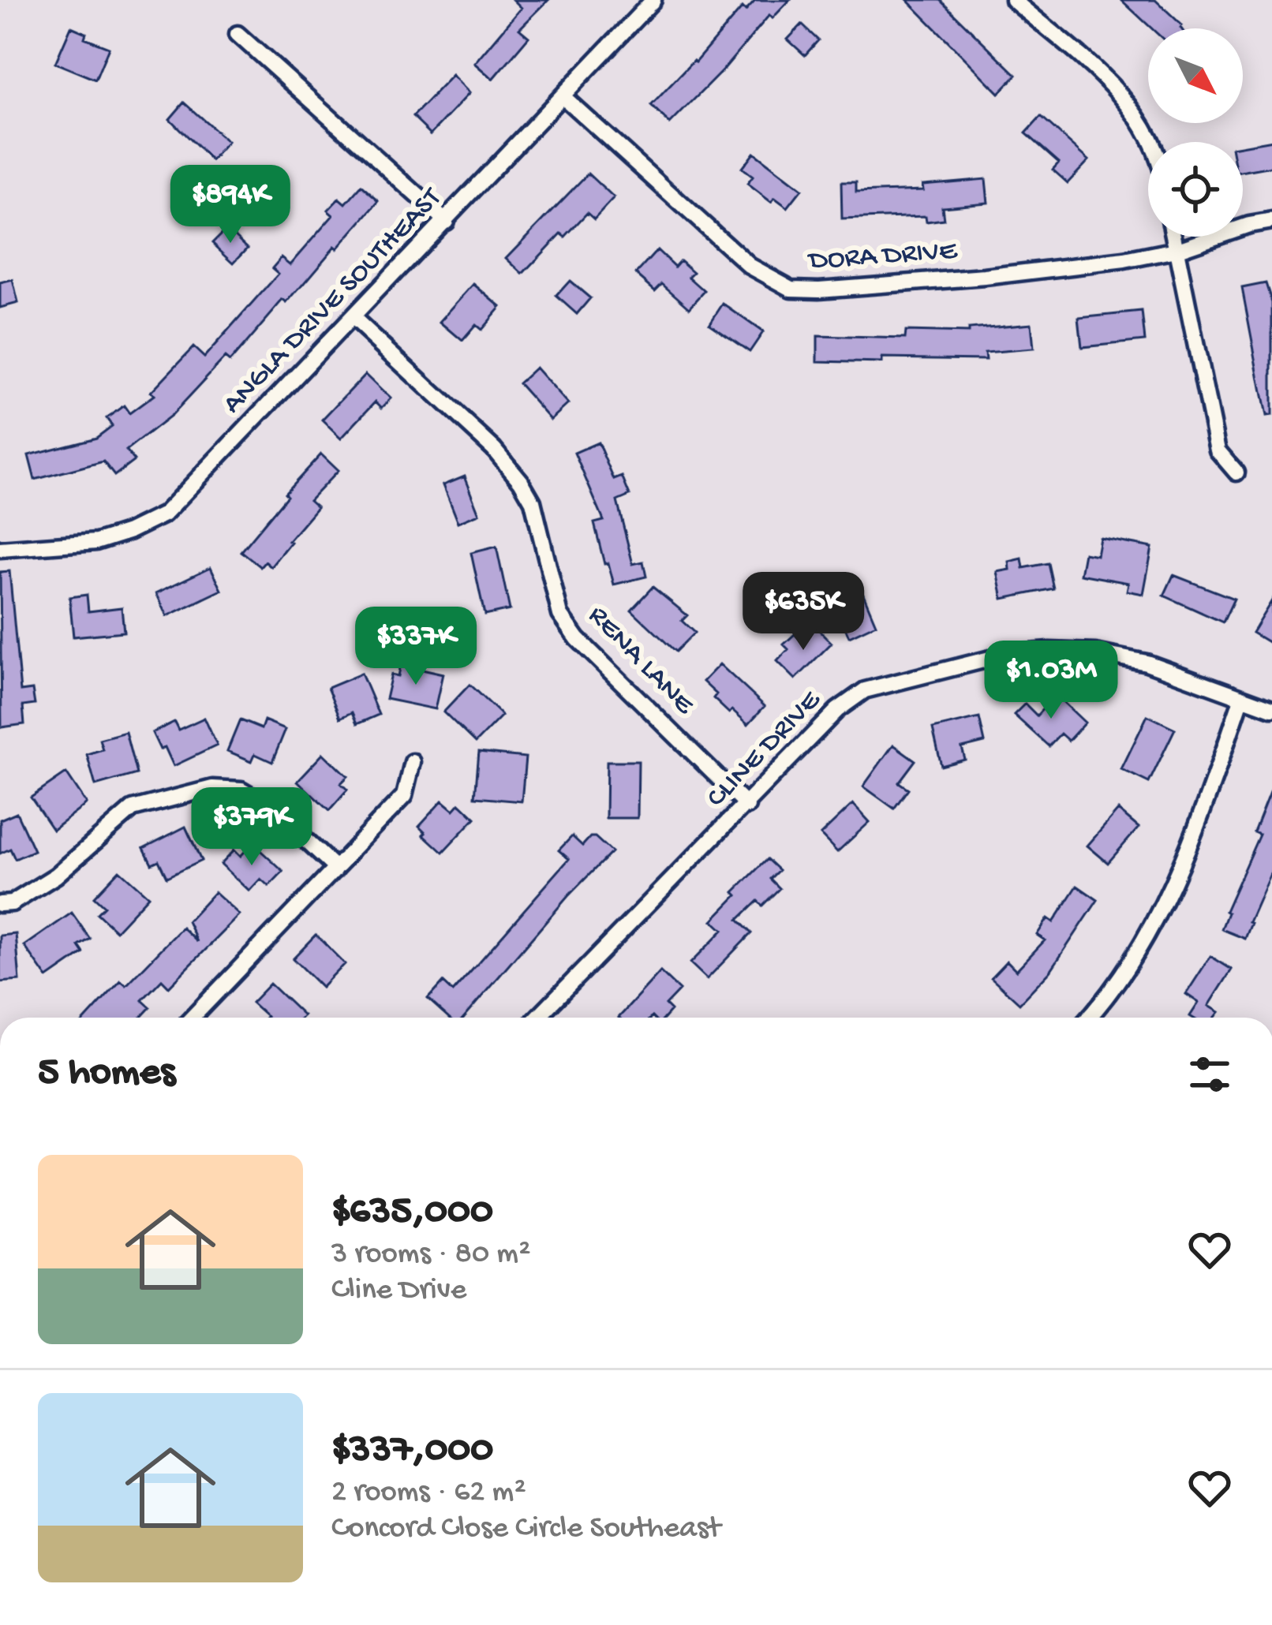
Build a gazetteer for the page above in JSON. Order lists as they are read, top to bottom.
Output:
{
  "streets": {
    "street": [
      "DORA DRIVE",
      "ANGLA DRIVE SOUTHEAST",
      "RENA LANE",
      "CLINE DRIVE"
    ]
  },
  "crossings": [
    ["DORA DRIVE", "ANGLA DRIVE SOUTHEAST"],
    ["ANGLA DRIVE SOUTHEAST", "RENA LANE"],
    ["RENA LANE", "CLINE DRIVE"]
  ],
  "north": "bottom right",
  "page": {
    "price": [
      "$894K",
      "$635K",
      "$337K",
      "$1.03M",
      "$379K"
    ],
    "heading": "5 homes",
    "list": [
      {
        "name": "$635,000",
        "note": "3 rooms · 80 m² · Cline Drive"
      },
      {
        "name": "$337,000",
        "note": "2 rooms · 62 m² · Concord Close Circle Southeast"
      }
    ]
  }
}
